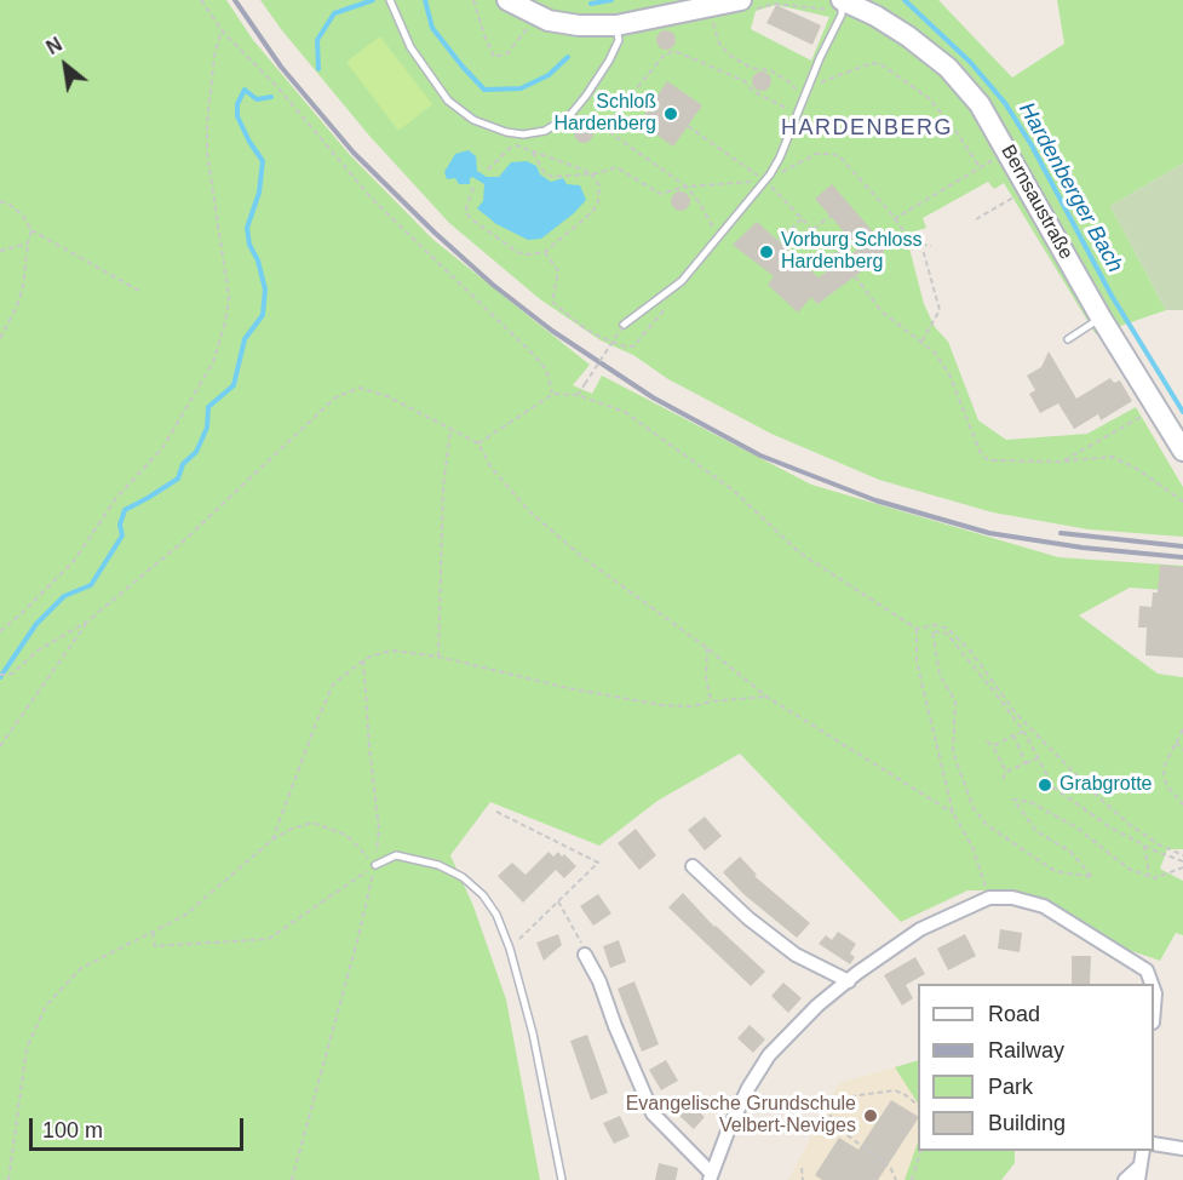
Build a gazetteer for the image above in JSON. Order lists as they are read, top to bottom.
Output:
{
  "streets": {
    "main road": ["Bernsaustraße"]
  },
  "districts": ["HARDENBERG"],
  "water": ["Hardenberger Bach"],
  "places": [
    "Schloß Hardenberg",
    "Vorburg Schloss Hardenberg",
    "Grabgrotte",
    "Evangelische Grundschule Velbert-Neviges"
  ],
  "legend": [
    "Road",
    "Railway",
    "Park",
    "Building"
  ],
  "scale_bar": "100 m",
  "north": "top left"
}
